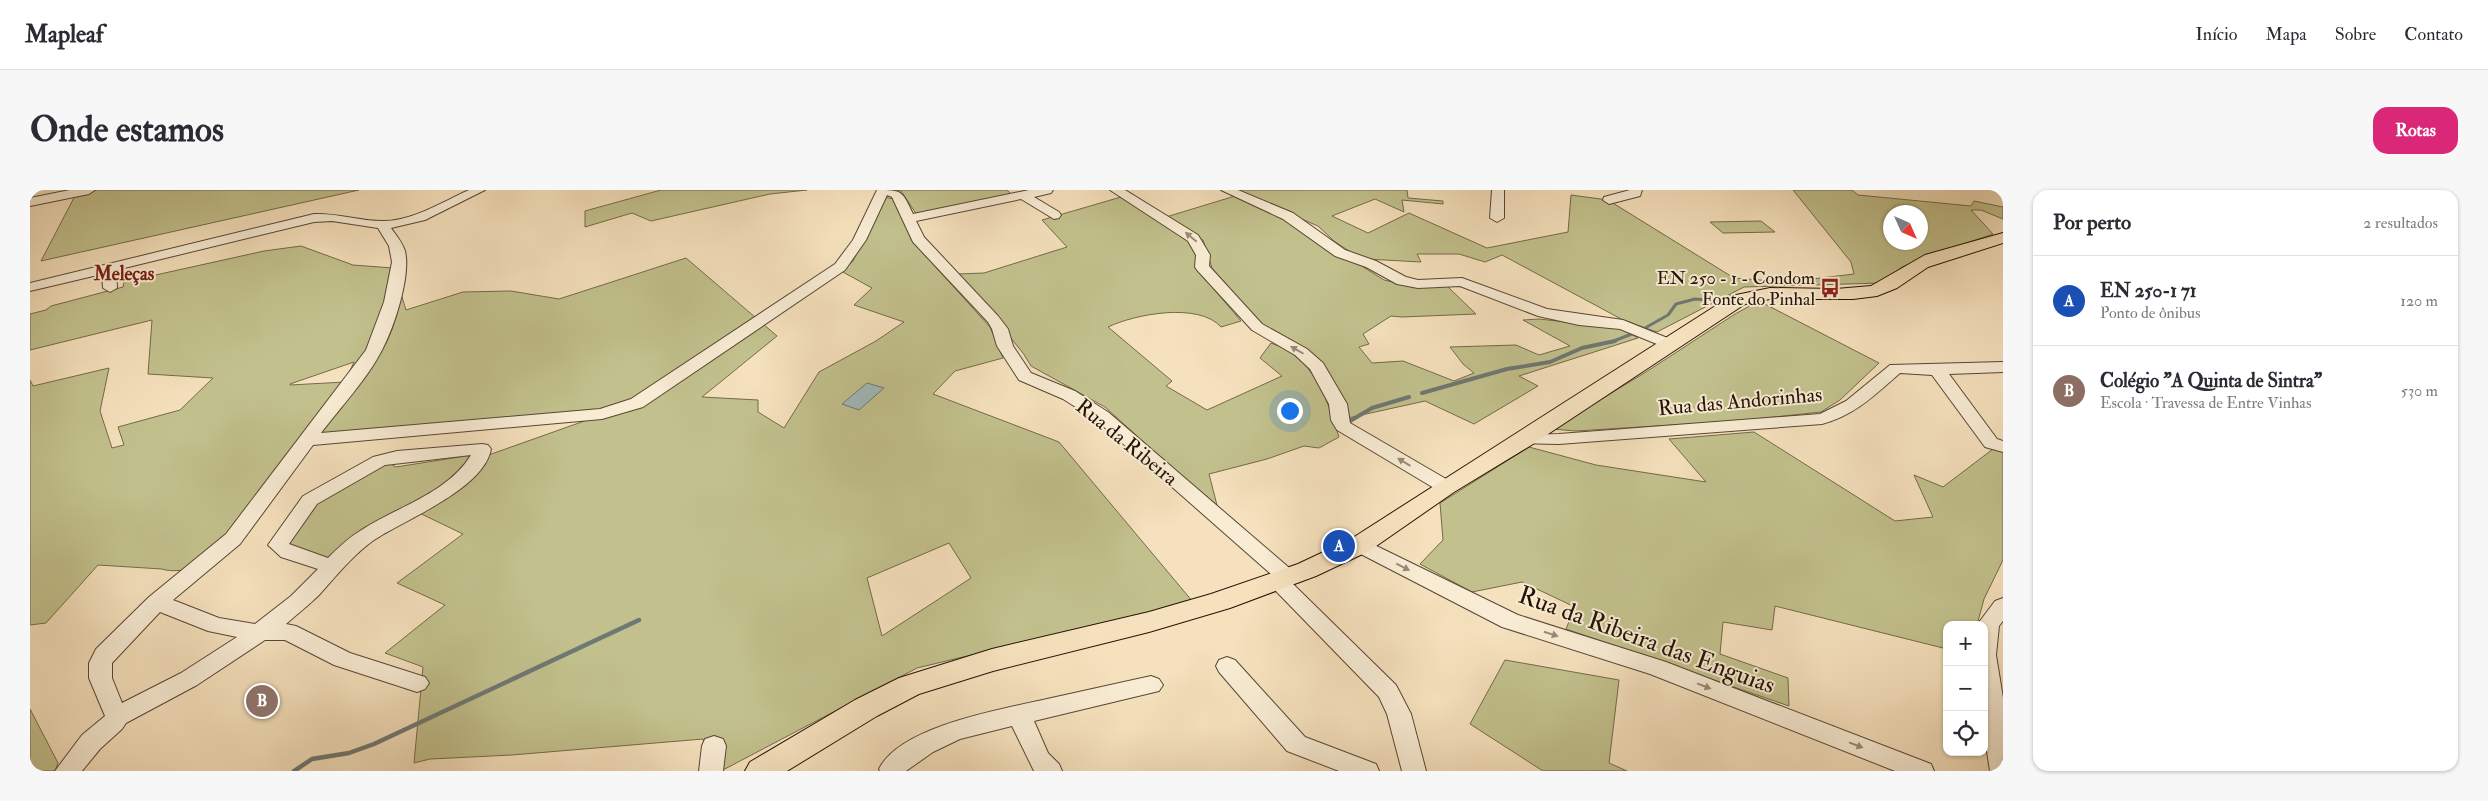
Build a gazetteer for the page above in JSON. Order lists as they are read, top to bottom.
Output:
{
  "streets": {
    "street": ["Rua das Andorinhas", "Rua da Ribeira", "Rua da Ribeira das Enguias"]
  },
  "one_way": ["Rua da Ribeira das Enguias"],
  "districts": ["Meleças"],
  "places": {
    "bus stop": ["EN 250 - 1 - Condom Fonte do Pinhal"]
  },
  "north": "bottom right",
  "page": {
    "header": "Mapleaf",
    "nav": [
      "Início",
      "Mapa",
      "Sobre",
      "Contato"
    ],
    "buttons": "Rotas",
    "title": "Onde estamos",
    "heading": ["Por perto", "2 resultados"],
    "list": [
      {
        "mark": "A",
        "name": "EN 250-1 71",
        "note": "Ponto de ônibus",
        "value": "120 m"
      },
      {
        "mark": "B",
        "name": "Colégio \"A Quinta de Sintra\"",
        "note": "Escola · Travessa de Entre Vinhas",
        "value": "530 m"
      }
    ],
    "pins": ["A", "B"],
    "map_buttons": ["+", "−"]
  }
}
